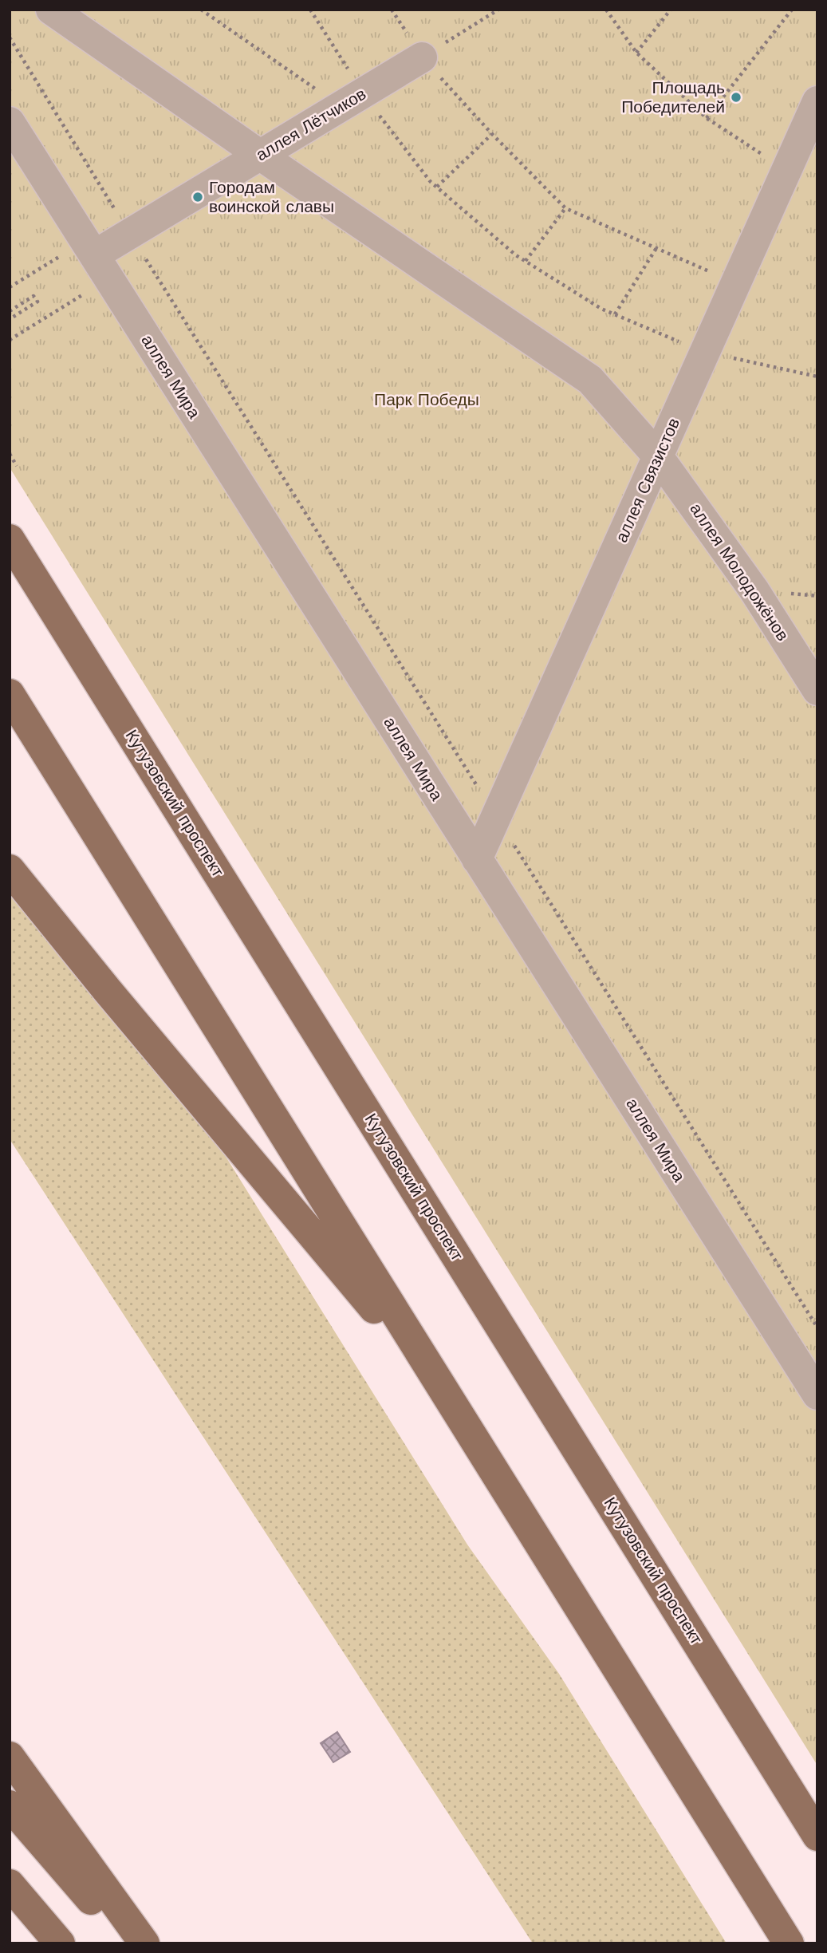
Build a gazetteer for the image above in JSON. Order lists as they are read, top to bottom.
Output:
{
  "streets": {
    "main road": ["Кутузовский проспект"],
    "street": [
      "аллея Лётчиков",
      "аллея Мира",
      "аллея Связистов",
      "аллея Молодожёнов"
    ]
  },
  "crossings": [
    ["аллея Лётчиков", "аллея Мира"],
    ["аллея Лётчиков", "аллея Молодожёнов"],
    ["аллея Мира", "аллея Связистов"],
    ["аллея Связистов", "аллея Молодожёнов"]
  ],
  "parks": ["Парк Победы"],
  "places": ["Площадь Победителей", "Городам воинской славы"]
}
